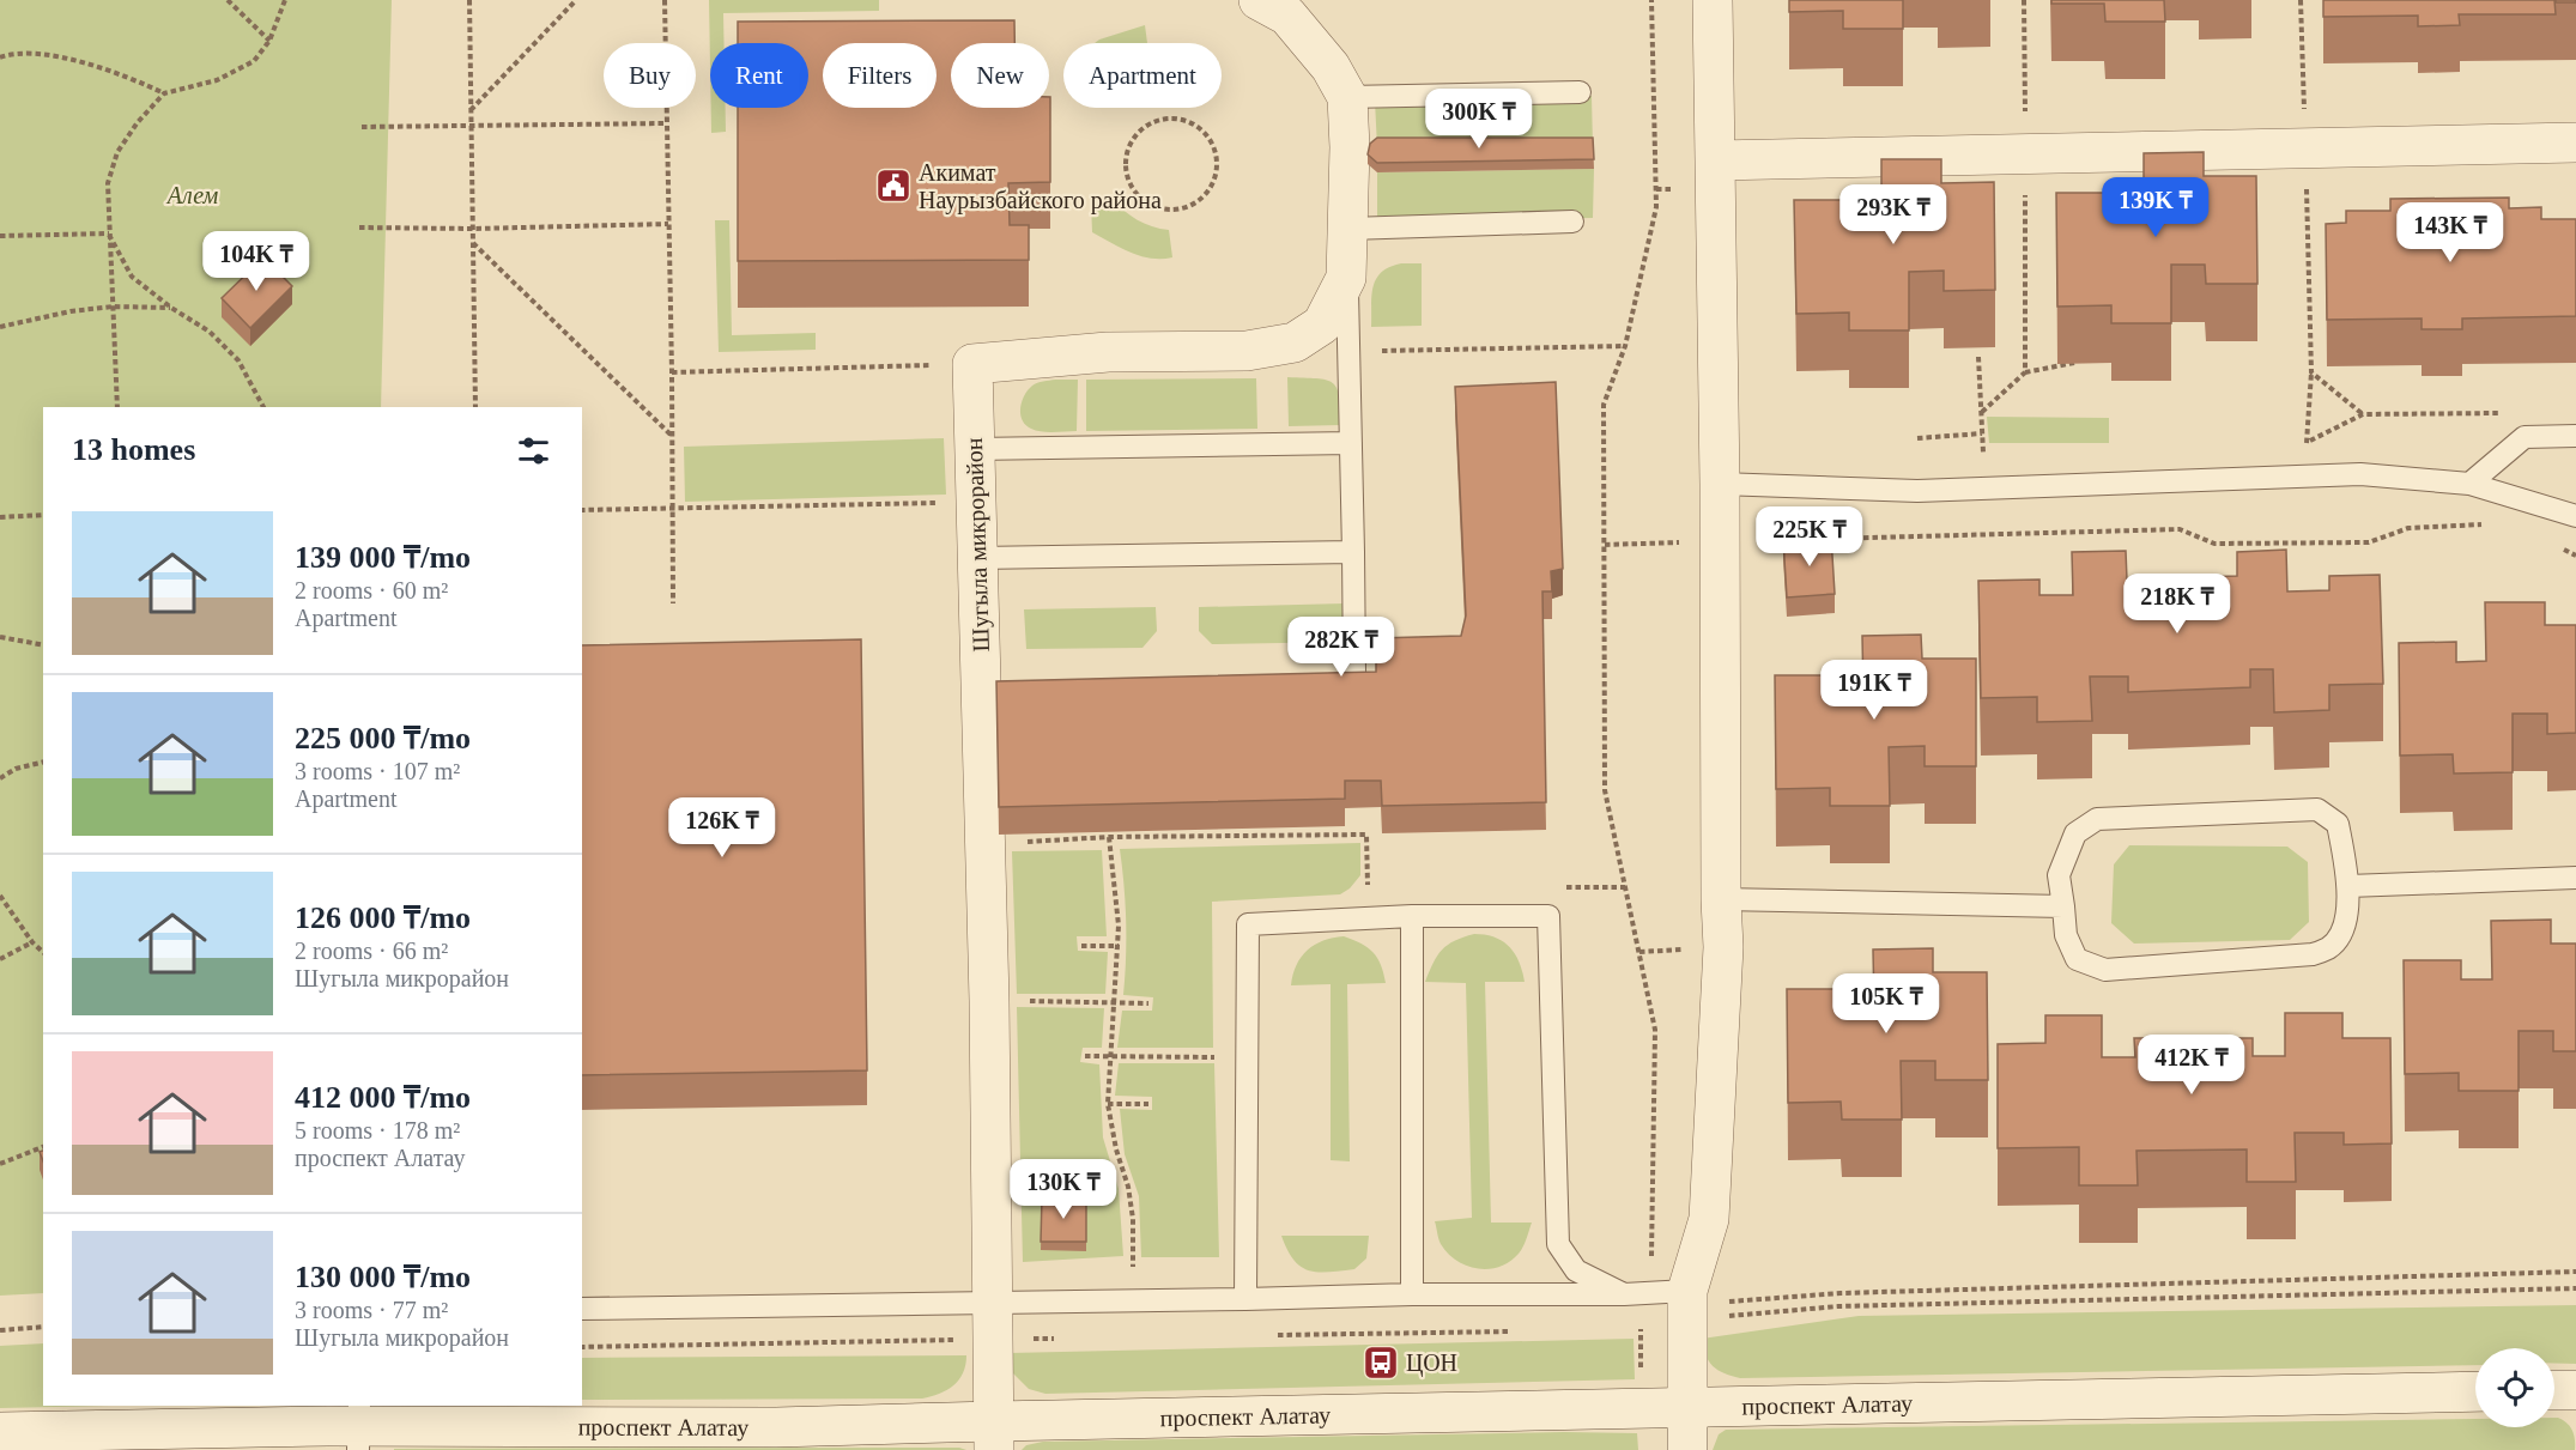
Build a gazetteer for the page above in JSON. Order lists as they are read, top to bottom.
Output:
{
  "streets": {
    "street": ["Шугыла микрорайон", "проспект Алатау"]
  },
  "crossings": [
    ["Шугыла микрорайон", "проспект Алатау"]
  ],
  "parks": ["Алем"],
  "places": {
    "public building": ["Акимат Наурызбайского района"],
    "bus stop": ["ЦОН"]
  },
  "page": {
    "chip": [
      "Buy",
      "Rent",
      "Filters",
      "New",
      "Apartment"
    ],
    "price": [
      "300K ₸",
      "139K ₸",
      "293K ₸",
      "143K ₸",
      "104K ₸",
      "225K ₸",
      "218K ₸",
      "282K ₸",
      "191K ₸",
      "126K ₸",
      "105K ₸",
      "412K ₸",
      "130K ₸"
    ],
    "heading": "13 homes",
    "list": [
      {
        "name": "139 000 ₸/mo",
        "note": "2 rooms · 60 m² · Apartment"
      },
      {
        "name": "225 000 ₸/mo",
        "note": "3 rooms · 107 m² · Apartment"
      },
      {
        "name": "126 000 ₸/mo",
        "note": "2 rooms · 66 m² · Шугыла микрорайон"
      },
      {
        "name": "412 000 ₸/mo",
        "note": "5 rooms · 178 m² · проспект Алатау"
      },
      {
        "name": "130 000 ₸/mo",
        "note": "3 rooms · 77 m² · Шугыла микрорайон"
      }
    ]
  }
}
